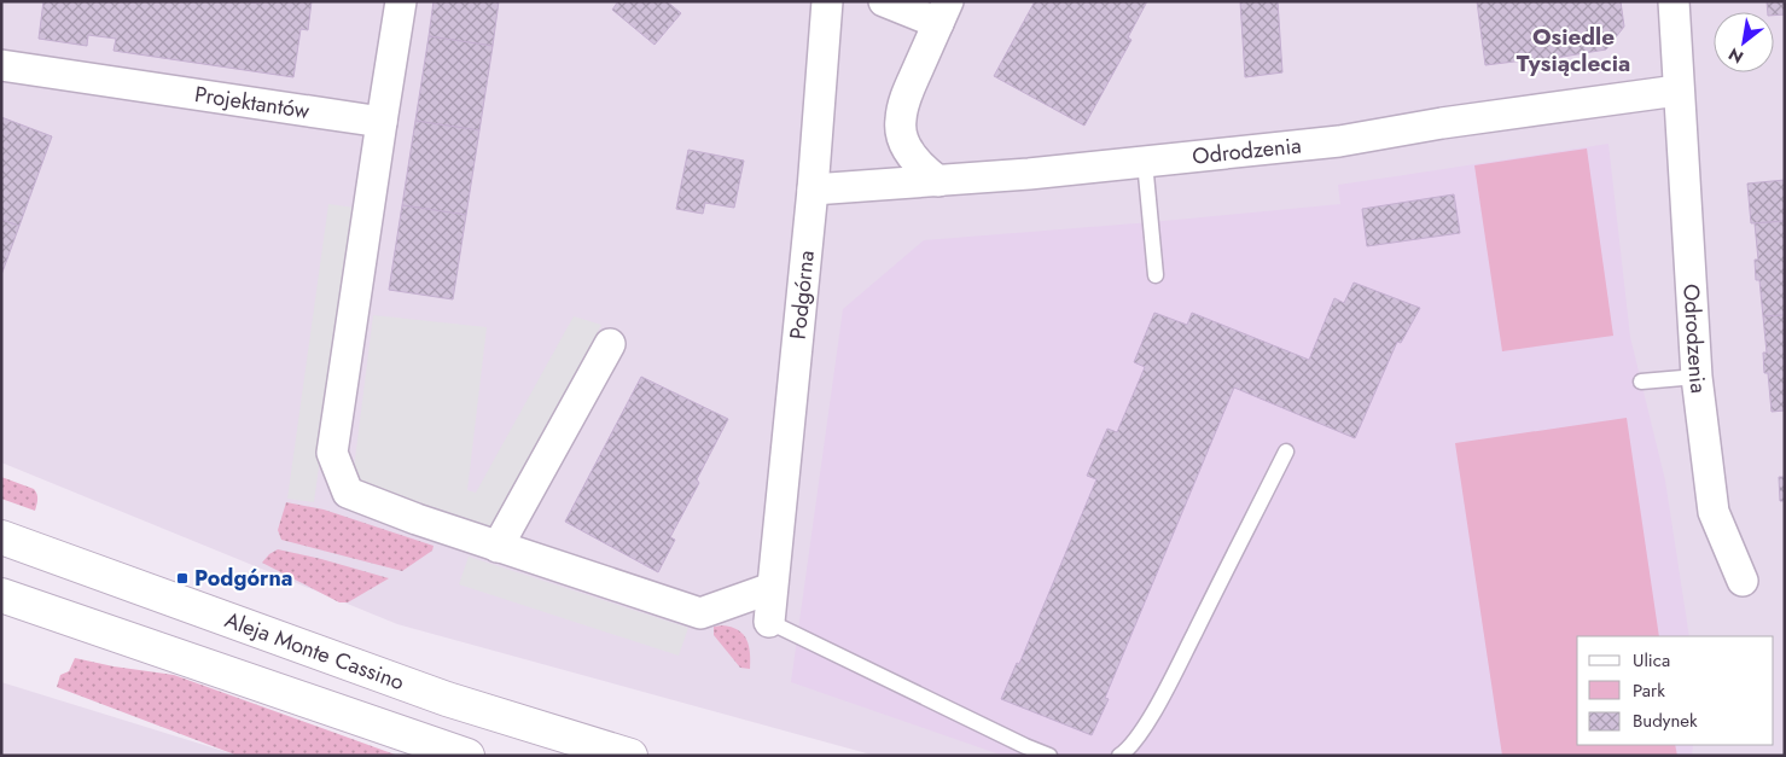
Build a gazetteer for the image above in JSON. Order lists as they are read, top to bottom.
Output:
{
  "streets": {
    "street": [
      "Projektantów",
      "Odrodzenia",
      "Podgórna",
      "Aleja Monte Cassino"
    ]
  },
  "crossings": [
    ["Odrodzenia", "Podgórna"]
  ],
  "districts": ["Osiedle Tysiąclecia"],
  "places": {
    "transit": ["Podgórna"]
  },
  "legend": ["Ulica", "Park", "Budynek"],
  "north": "bottom left"
}
